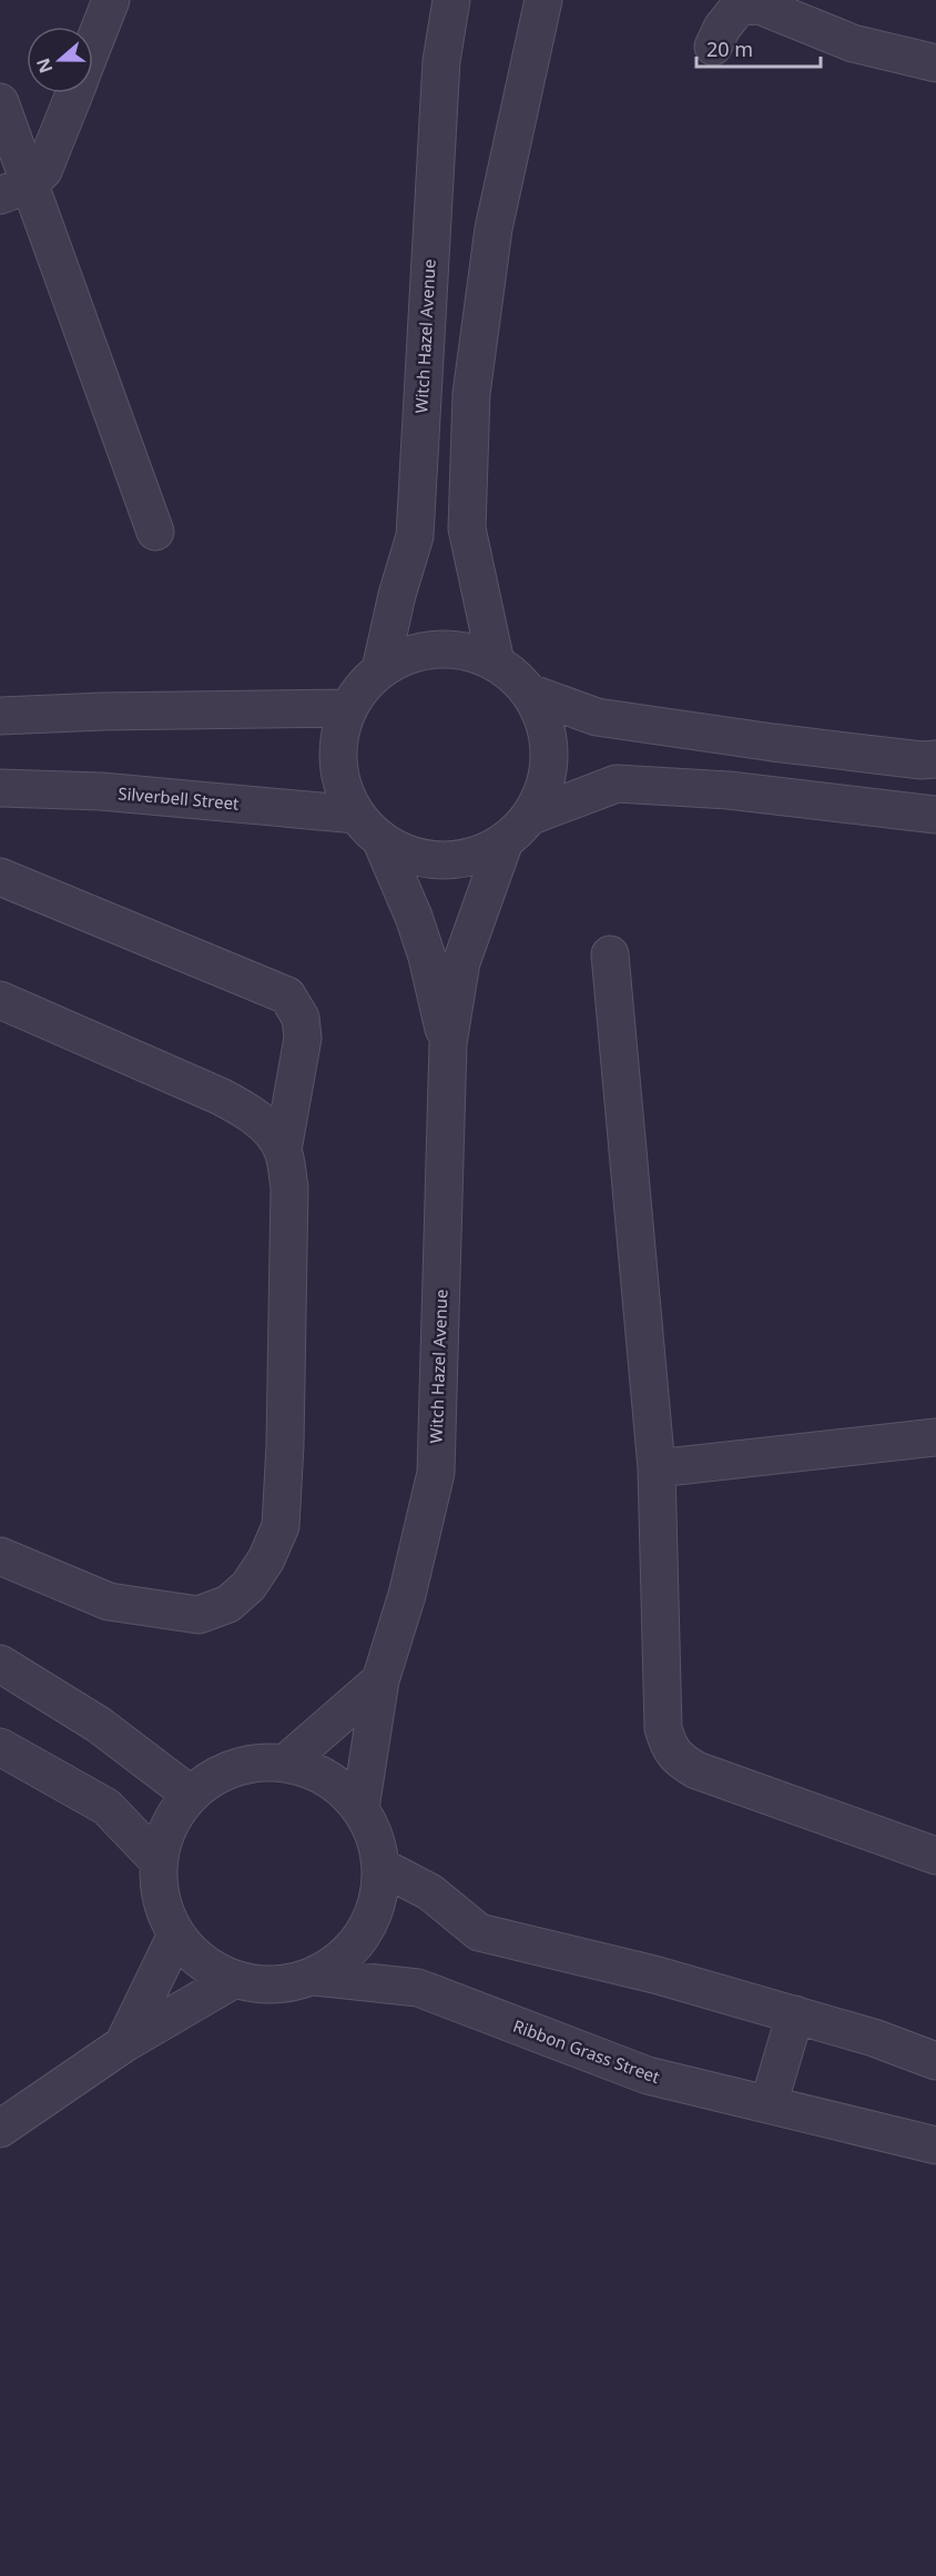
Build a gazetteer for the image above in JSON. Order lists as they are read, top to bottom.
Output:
{
  "streets": {
    "street": ["Witch Hazel Avenue", "Silverbell Street", "Ribbon Grass Street"]
  },
  "crossings": [
    ["Witch Hazel Avenue", "Silverbell Street"],
    ["Witch Hazel Avenue", "Ribbon Grass Street"]
  ],
  "scale_bar": "20 m",
  "north": "left"
}
